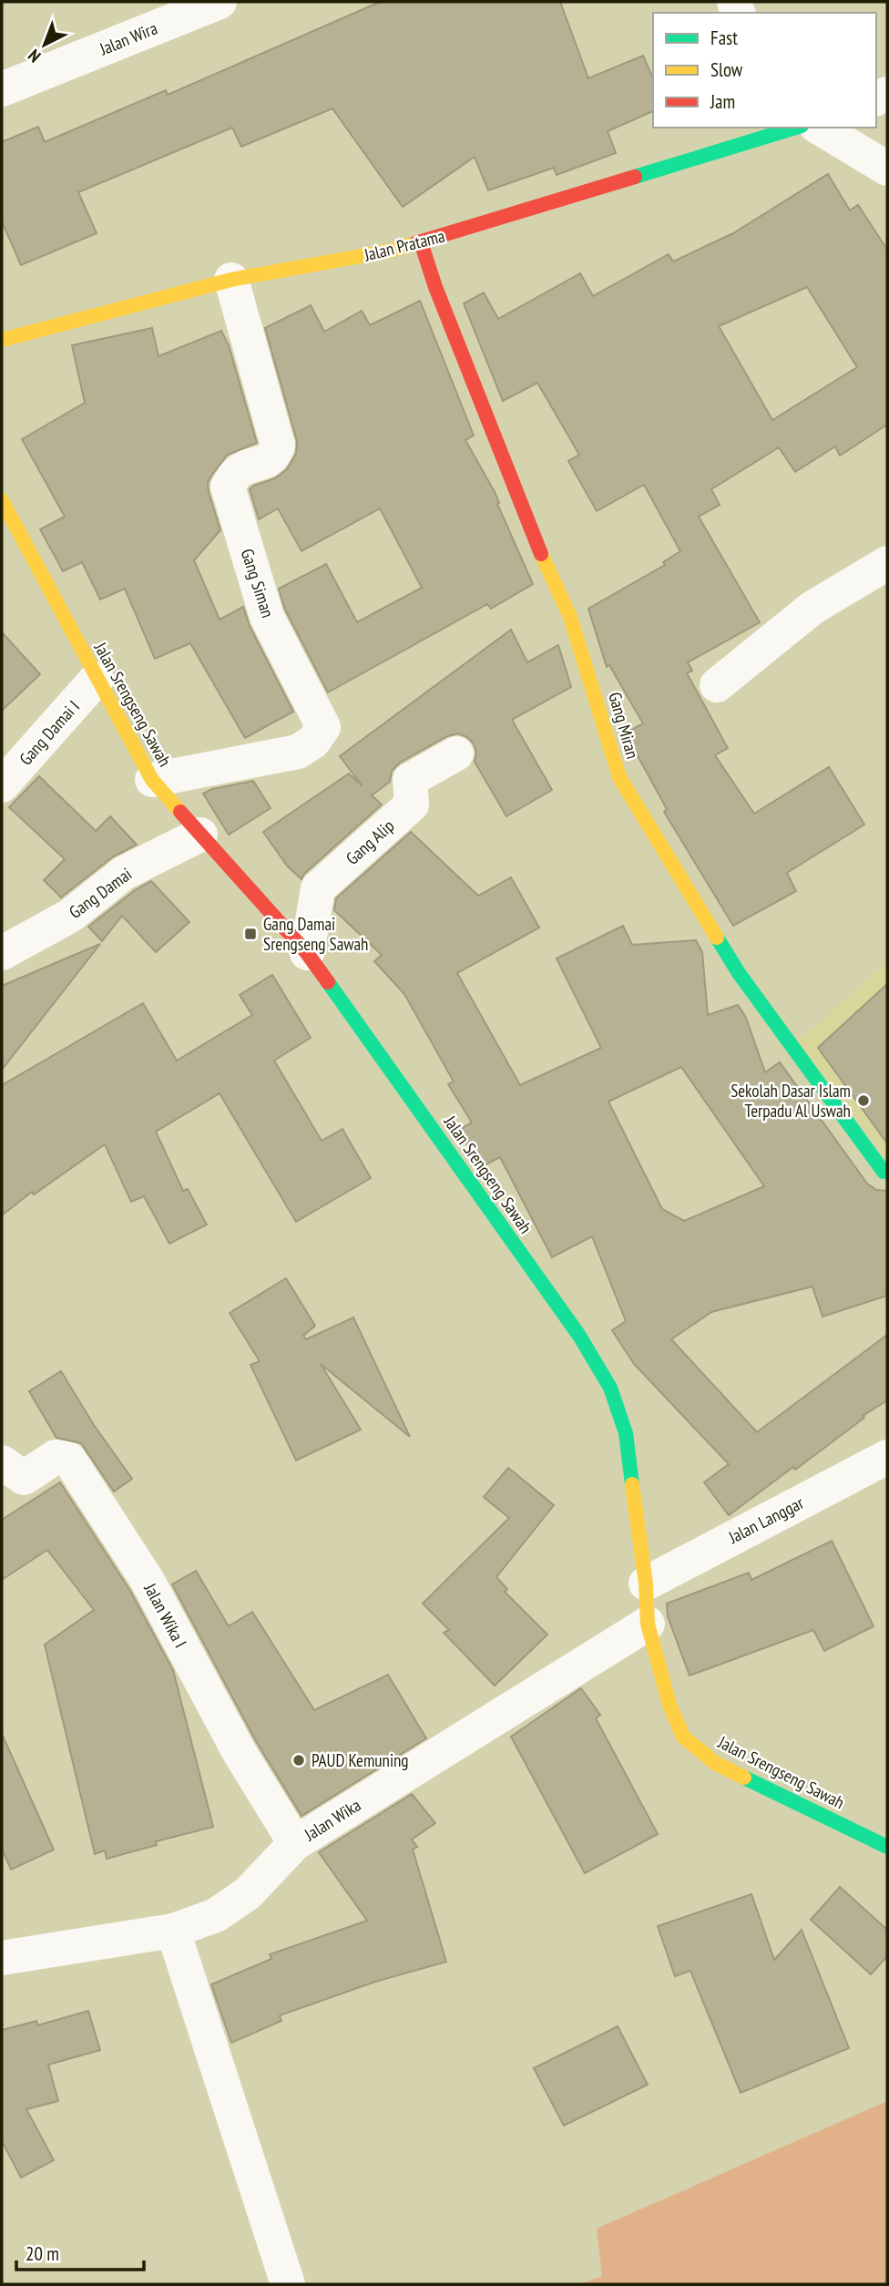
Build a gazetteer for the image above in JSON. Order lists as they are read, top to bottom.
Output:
{
  "streets": {
    "street": [
      "Jalan Wira",
      "Jalan Pratama",
      "Gang Siman",
      "Jalan Srengseng Sawah",
      "Gang Miran",
      "Gang Damai I",
      "Gang Alip",
      "Gang Damai",
      "Jalan Langgar",
      "Jalan Wika I",
      "Jalan Wika"
    ]
  },
  "crossings": [
    ["Jalan Pratama", "Gang Siman"],
    ["Jalan Pratama", "Gang Miran"],
    ["Gang Siman", "Jalan Srengseng Sawah"],
    ["Jalan Srengseng Sawah", "Gang Damai I"],
    ["Jalan Srengseng Sawah", "Gang Alip"],
    ["Jalan Srengseng Sawah", "Gang Damai"],
    ["Jalan Srengseng Sawah", "Jalan Langgar"],
    ["Jalan Srengseng Sawah", "Jalan Wika"],
    ["Jalan Wika I", "Jalan Wika"]
  ],
  "places": {
    "transit": ["Gang Damai Srengseng Sawah"],
    "other": ["Sekolah Dasar Islam Terpadu Al Uswah", "PAUD Kemuning"]
  },
  "legend": ["Fast", "Slow", "Jam"],
  "scale_bar": "20 m",
  "north": "bottom left"
}
